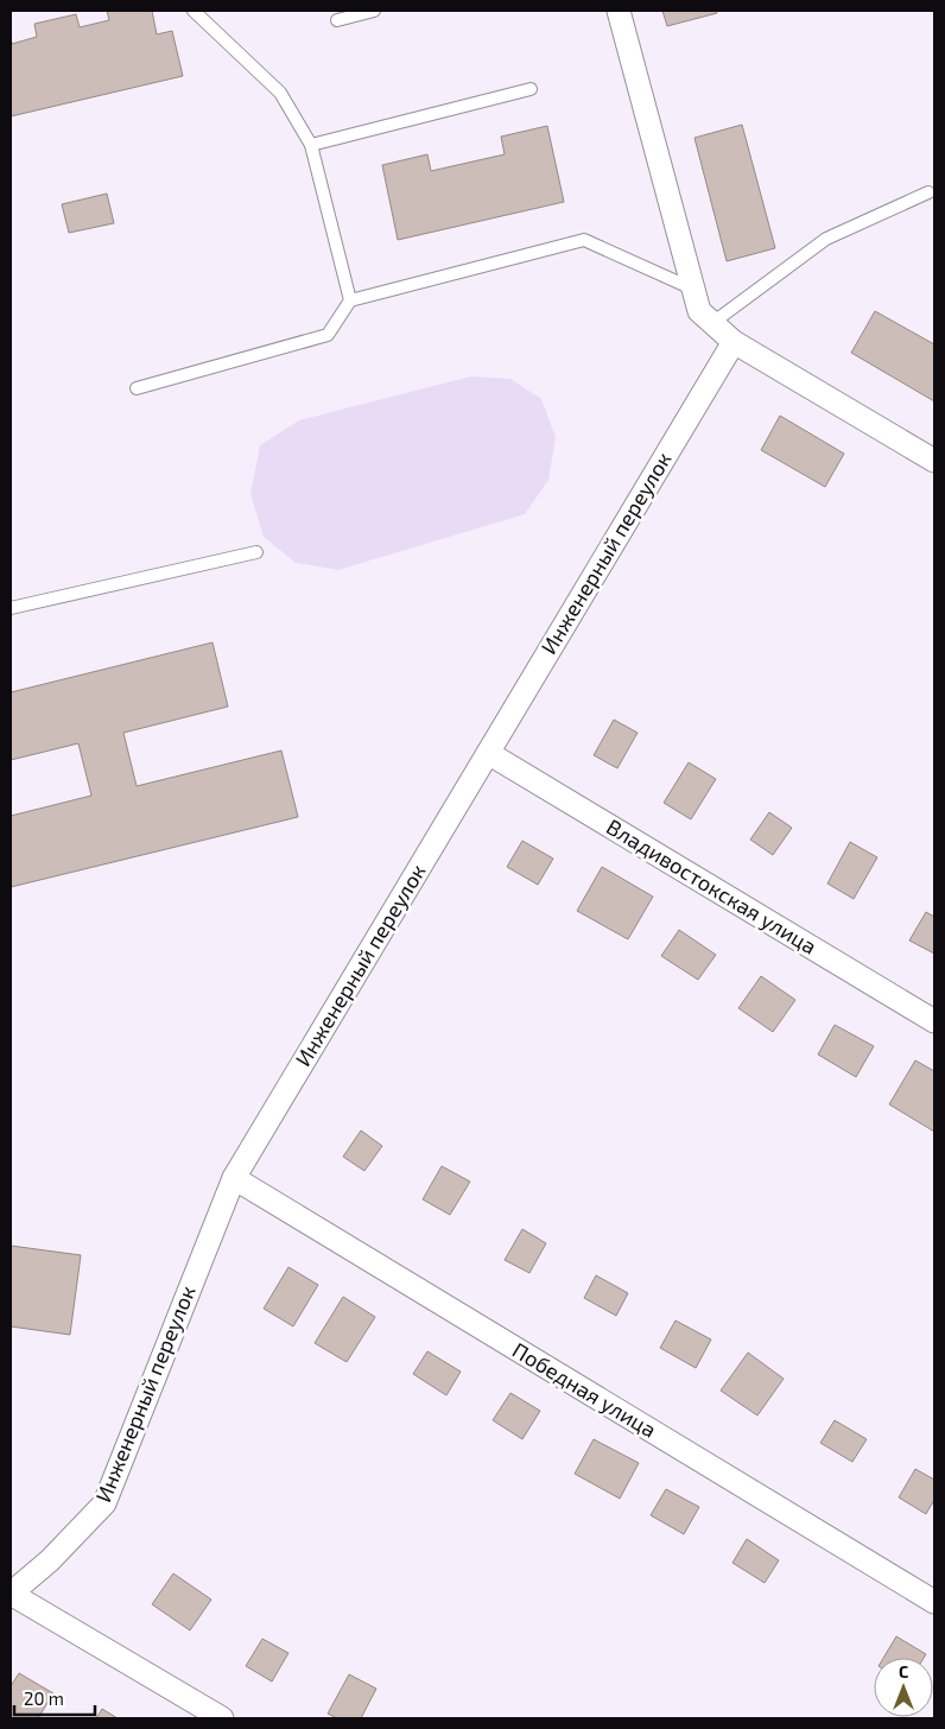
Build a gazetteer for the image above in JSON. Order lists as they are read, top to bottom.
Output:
{
  "streets": {
    "street": ["Инженерный переулок", "Владивостокская улица", "Победная улица"]
  },
  "crossings": [
    ["Инженерный переулок", "Владивостокская улица"],
    ["Инженерный переулок", "Победная улица"]
  ],
  "scale_bar": "20 m",
  "north": "top"
}
